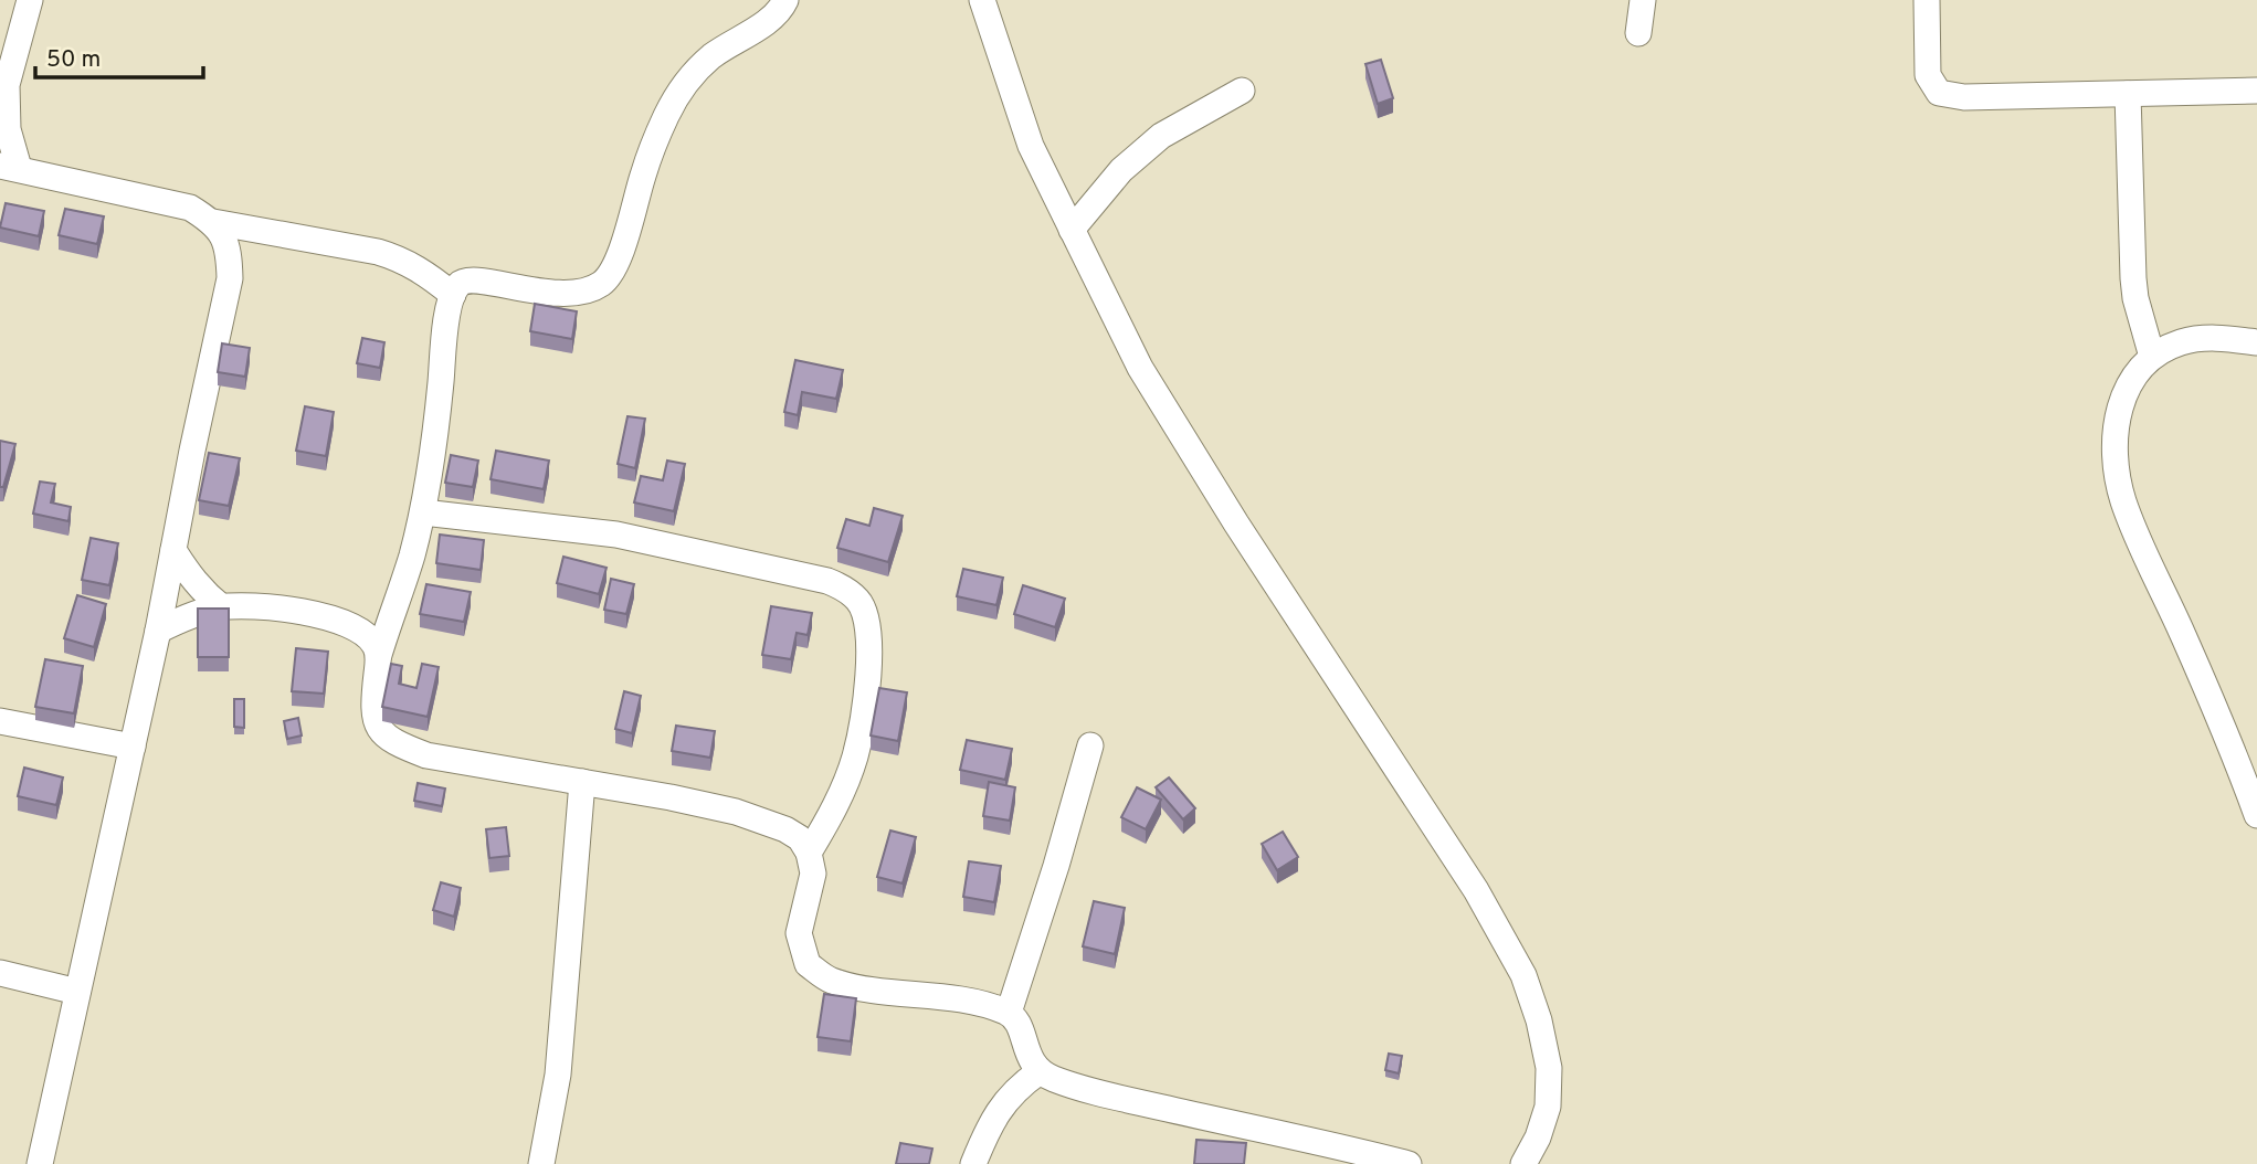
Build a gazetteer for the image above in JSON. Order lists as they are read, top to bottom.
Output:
{
  "scale_bar": "50 m"
}
